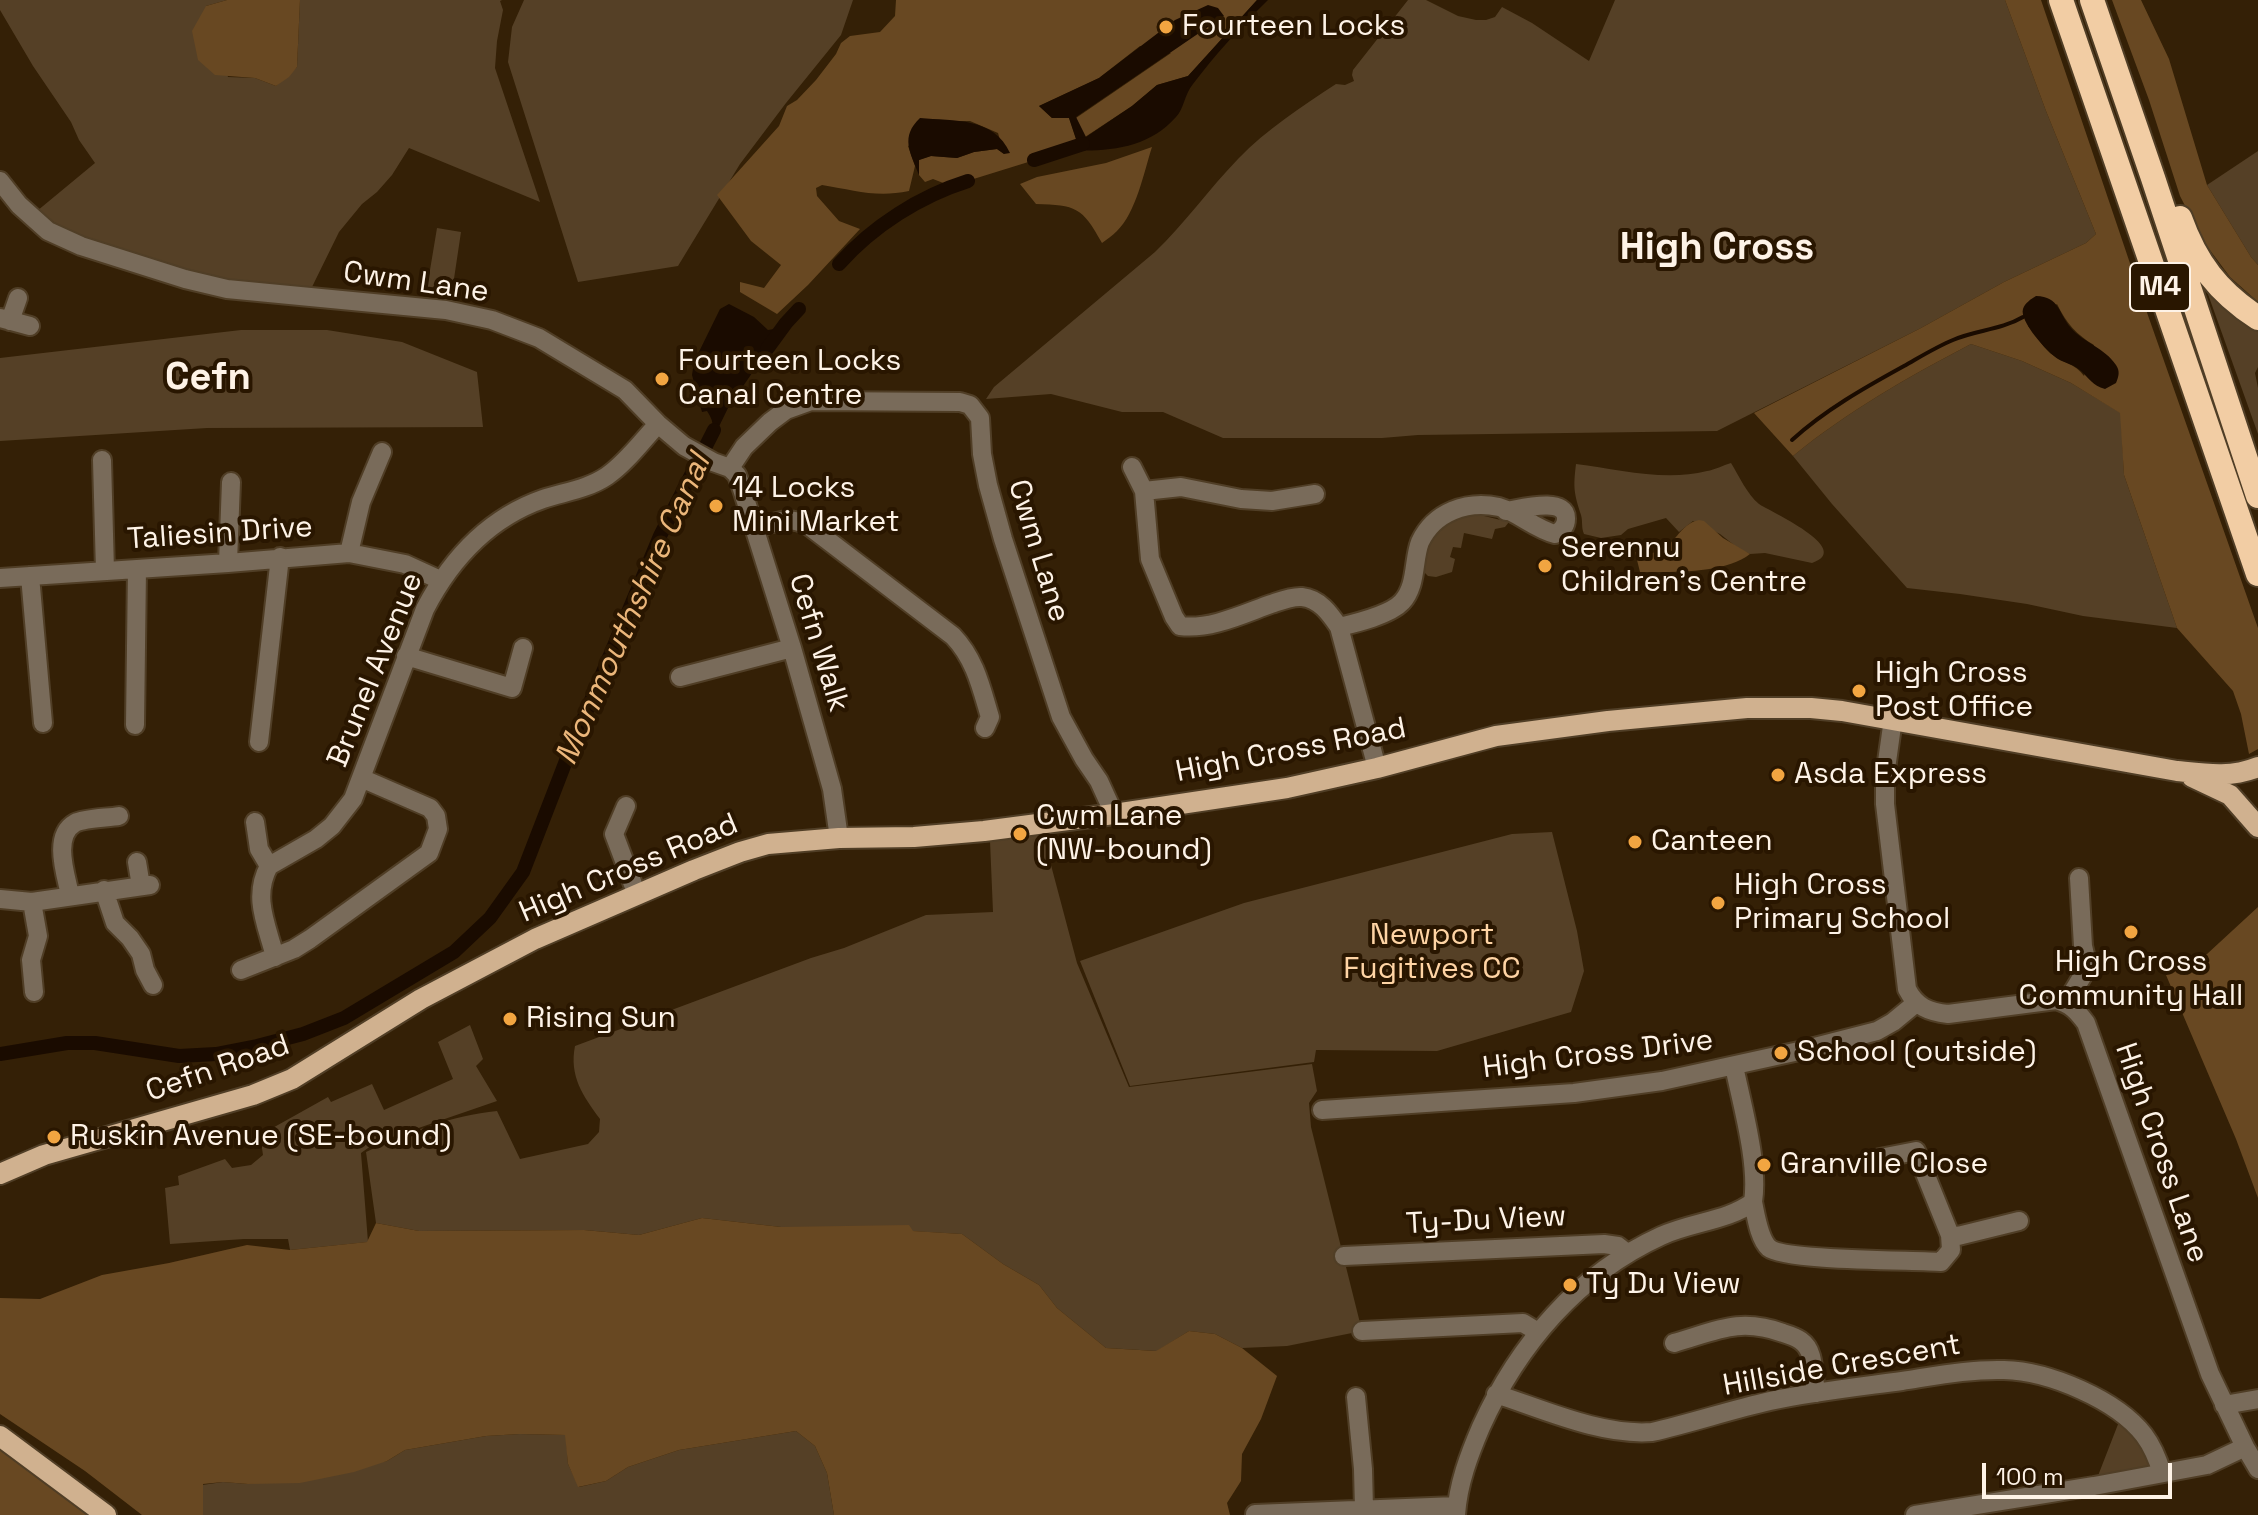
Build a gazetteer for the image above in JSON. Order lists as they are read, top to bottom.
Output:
{
  "streets": {
    "highway": ["M4"],
    "main road": ["High Cross Road", "Cefn Road"],
    "street": [
      "Cwm Lane",
      "Taliesin Drive",
      "Cefn Walk",
      "Brunel Avenue",
      "High Cross Drive",
      "High Cross Lane",
      "Ty-Du View",
      "Hillside Crescent"
    ]
  },
  "crossings": [
    ["Cwm Lane", "Cefn Walk"],
    ["Cwm Lane", "Brunel Avenue"],
    ["Cwm Lane", "High Cross Road"],
    ["Taliesin Drive", "Brunel Avenue"],
    ["Cefn Walk", "High Cross Road"],
    ["High Cross Road", "Cefn Road"]
  ],
  "districts": ["High Cross", "Cefn"],
  "water": ["Monmouthshire Canal"],
  "parks": ["Newport Fugitives CC"],
  "places": [
    "Fourteen Locks",
    "Fourteen Locks Canal Centre",
    "14 Locks Mini Market",
    "Serennu Children's Centre",
    "High Cross Post Office",
    "Asda Express",
    "Cwm Lane (NW-bound)",
    "Canteen",
    "High Cross Primary School",
    "High Cross Community Hall",
    "Rising Sun",
    "School (outside)",
    "Ruskin Avenue (SE-bound)",
    "Granville Close",
    "Ty Du View"
  ],
  "scale_bar": "100 m"
}
